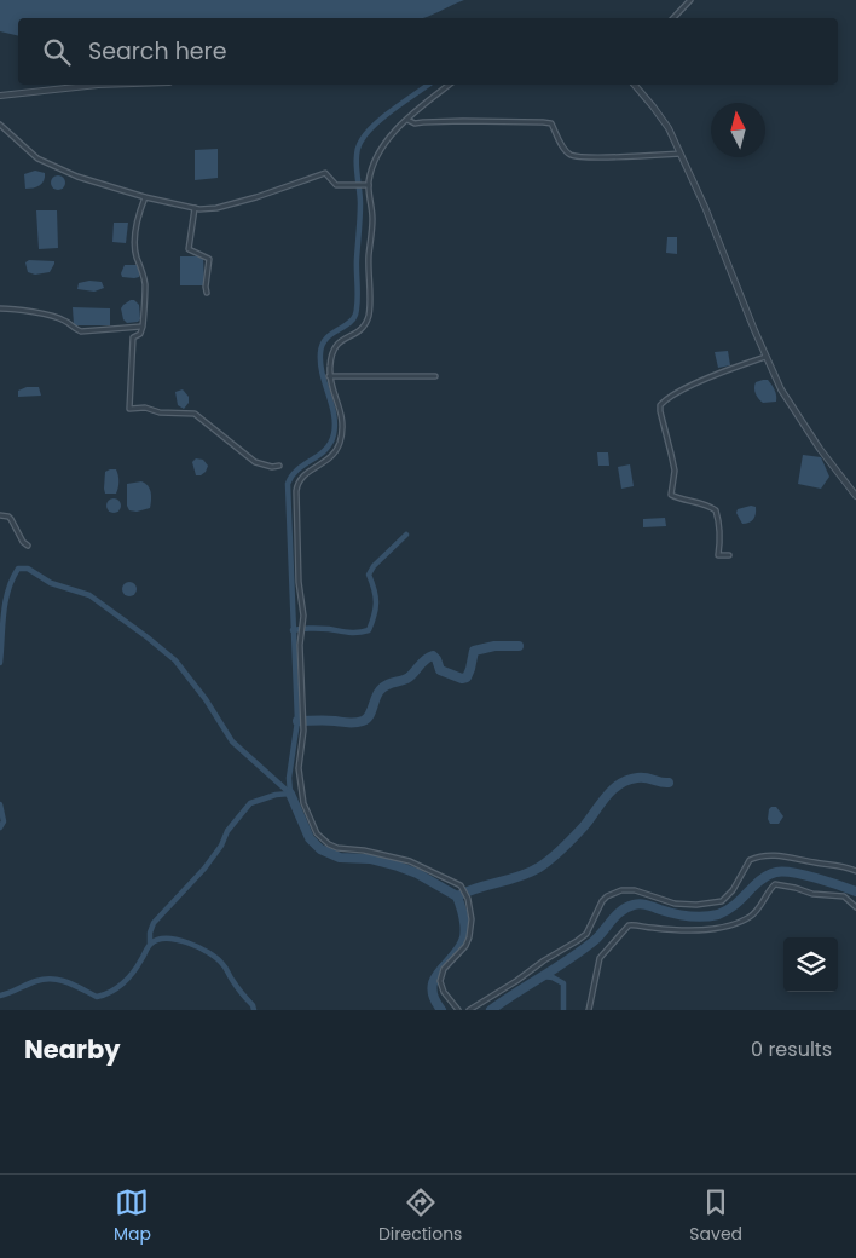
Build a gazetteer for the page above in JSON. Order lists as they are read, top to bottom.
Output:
{
  "north": "top",
  "page": {
    "search": "Search here",
    "heading": ["Nearby", "0 results"],
    "nav": ["Map", "Directions", "Saved"]
  }
}
